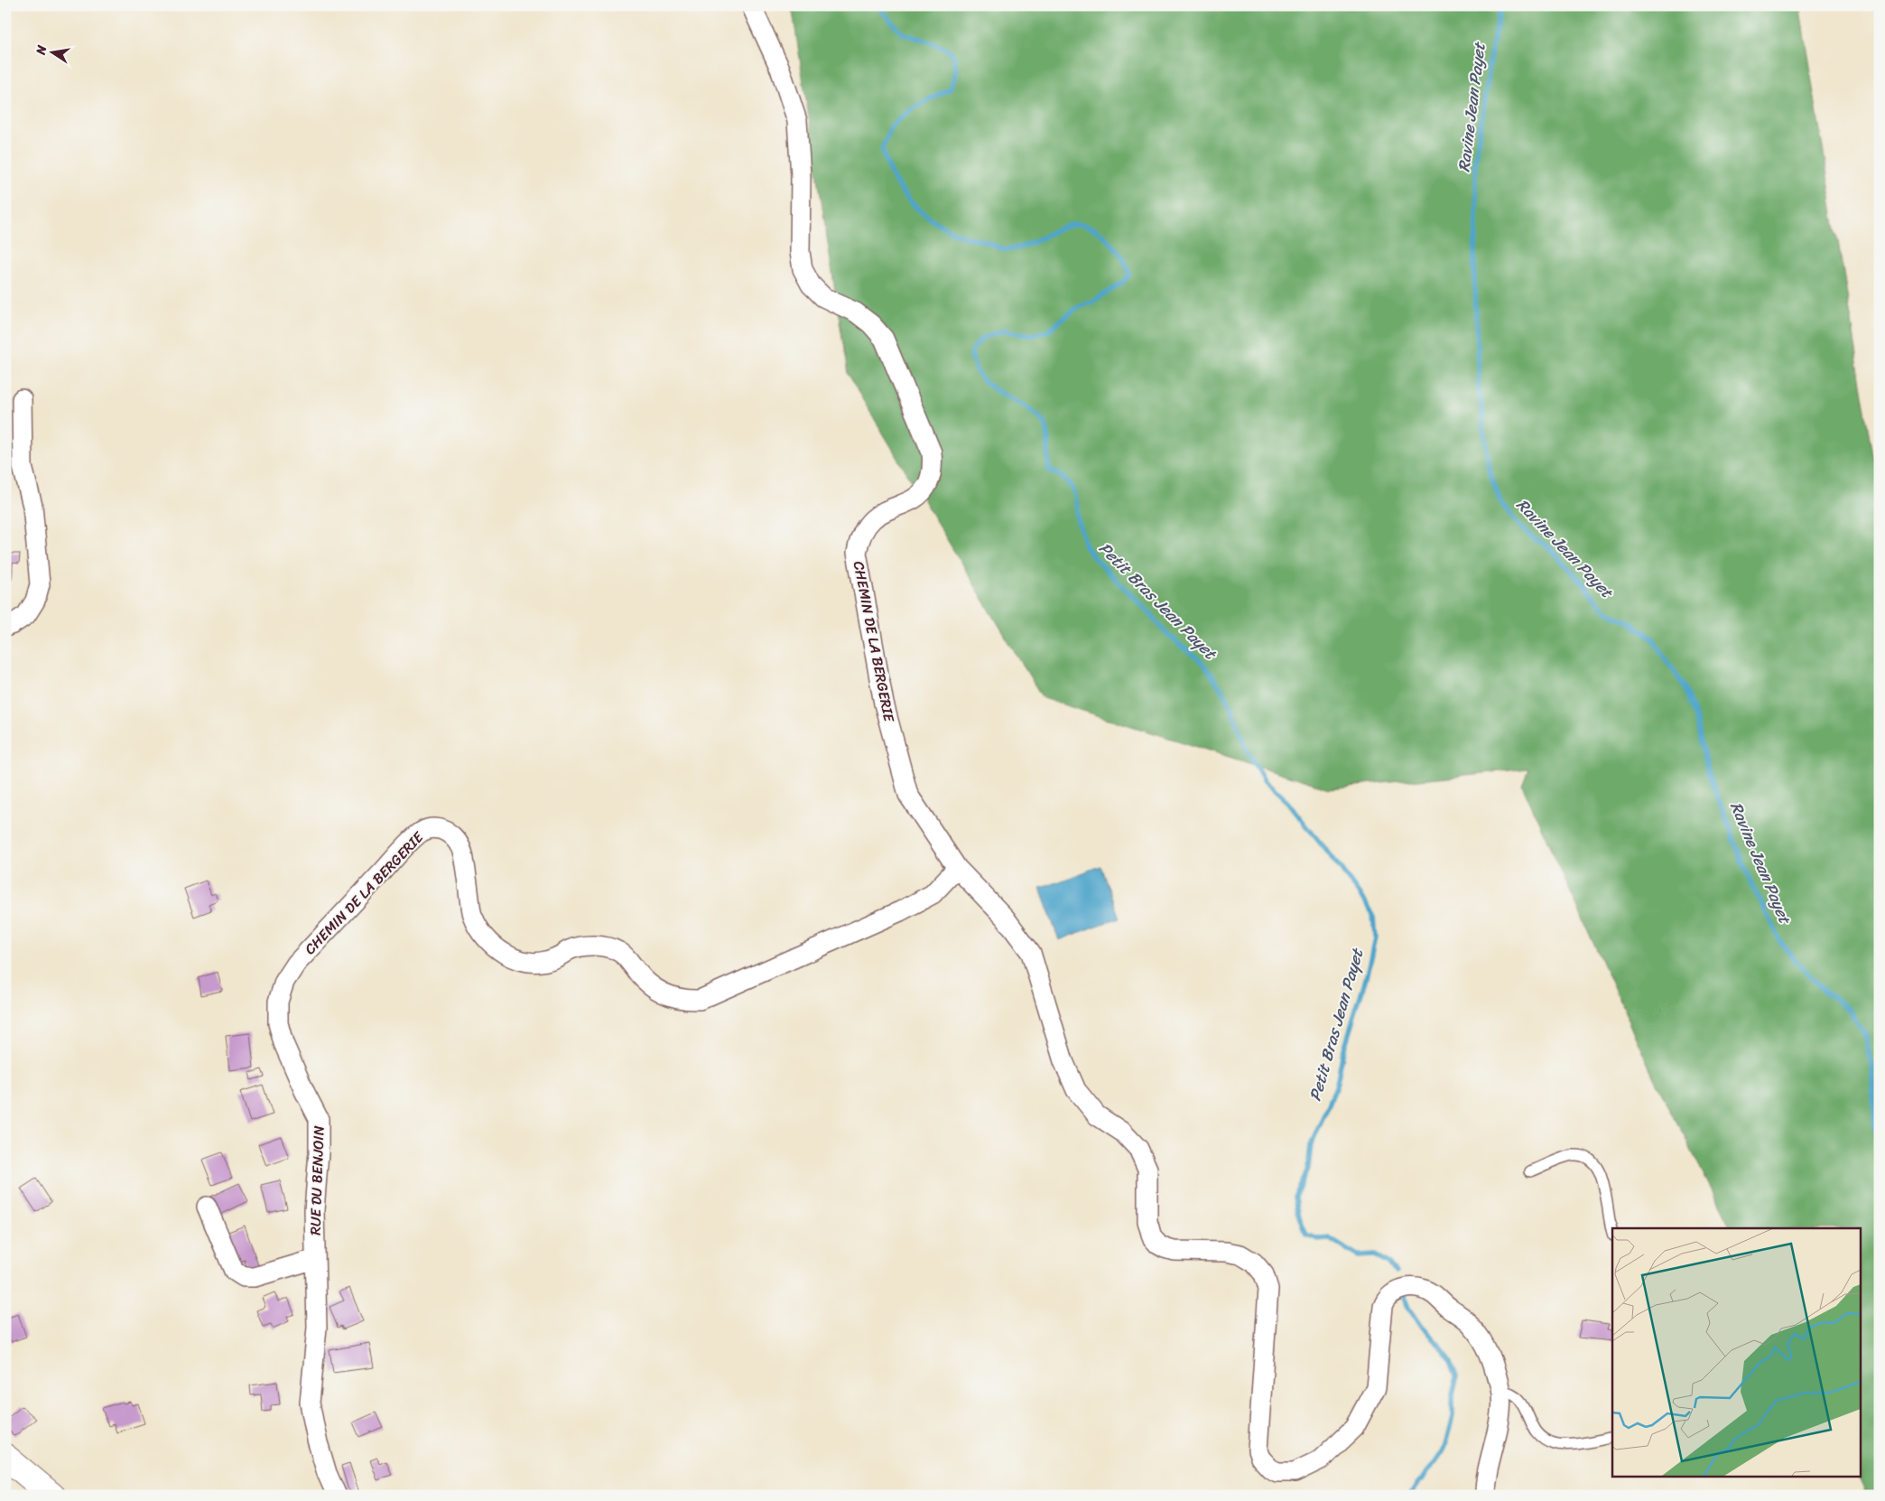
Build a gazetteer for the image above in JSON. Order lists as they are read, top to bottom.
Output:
{
  "streets": {
    "street": ["CHEMIN DE LA BERGERIE", "RUE DU BENJOIN"]
  },
  "crossings": [
    ["CHEMIN DE LA BERGERIE", "RUE DU BENJOIN"]
  ],
  "water": ["Ravine Jean Payet", "Petit Bras Jean Payet"],
  "north": "left"
}
